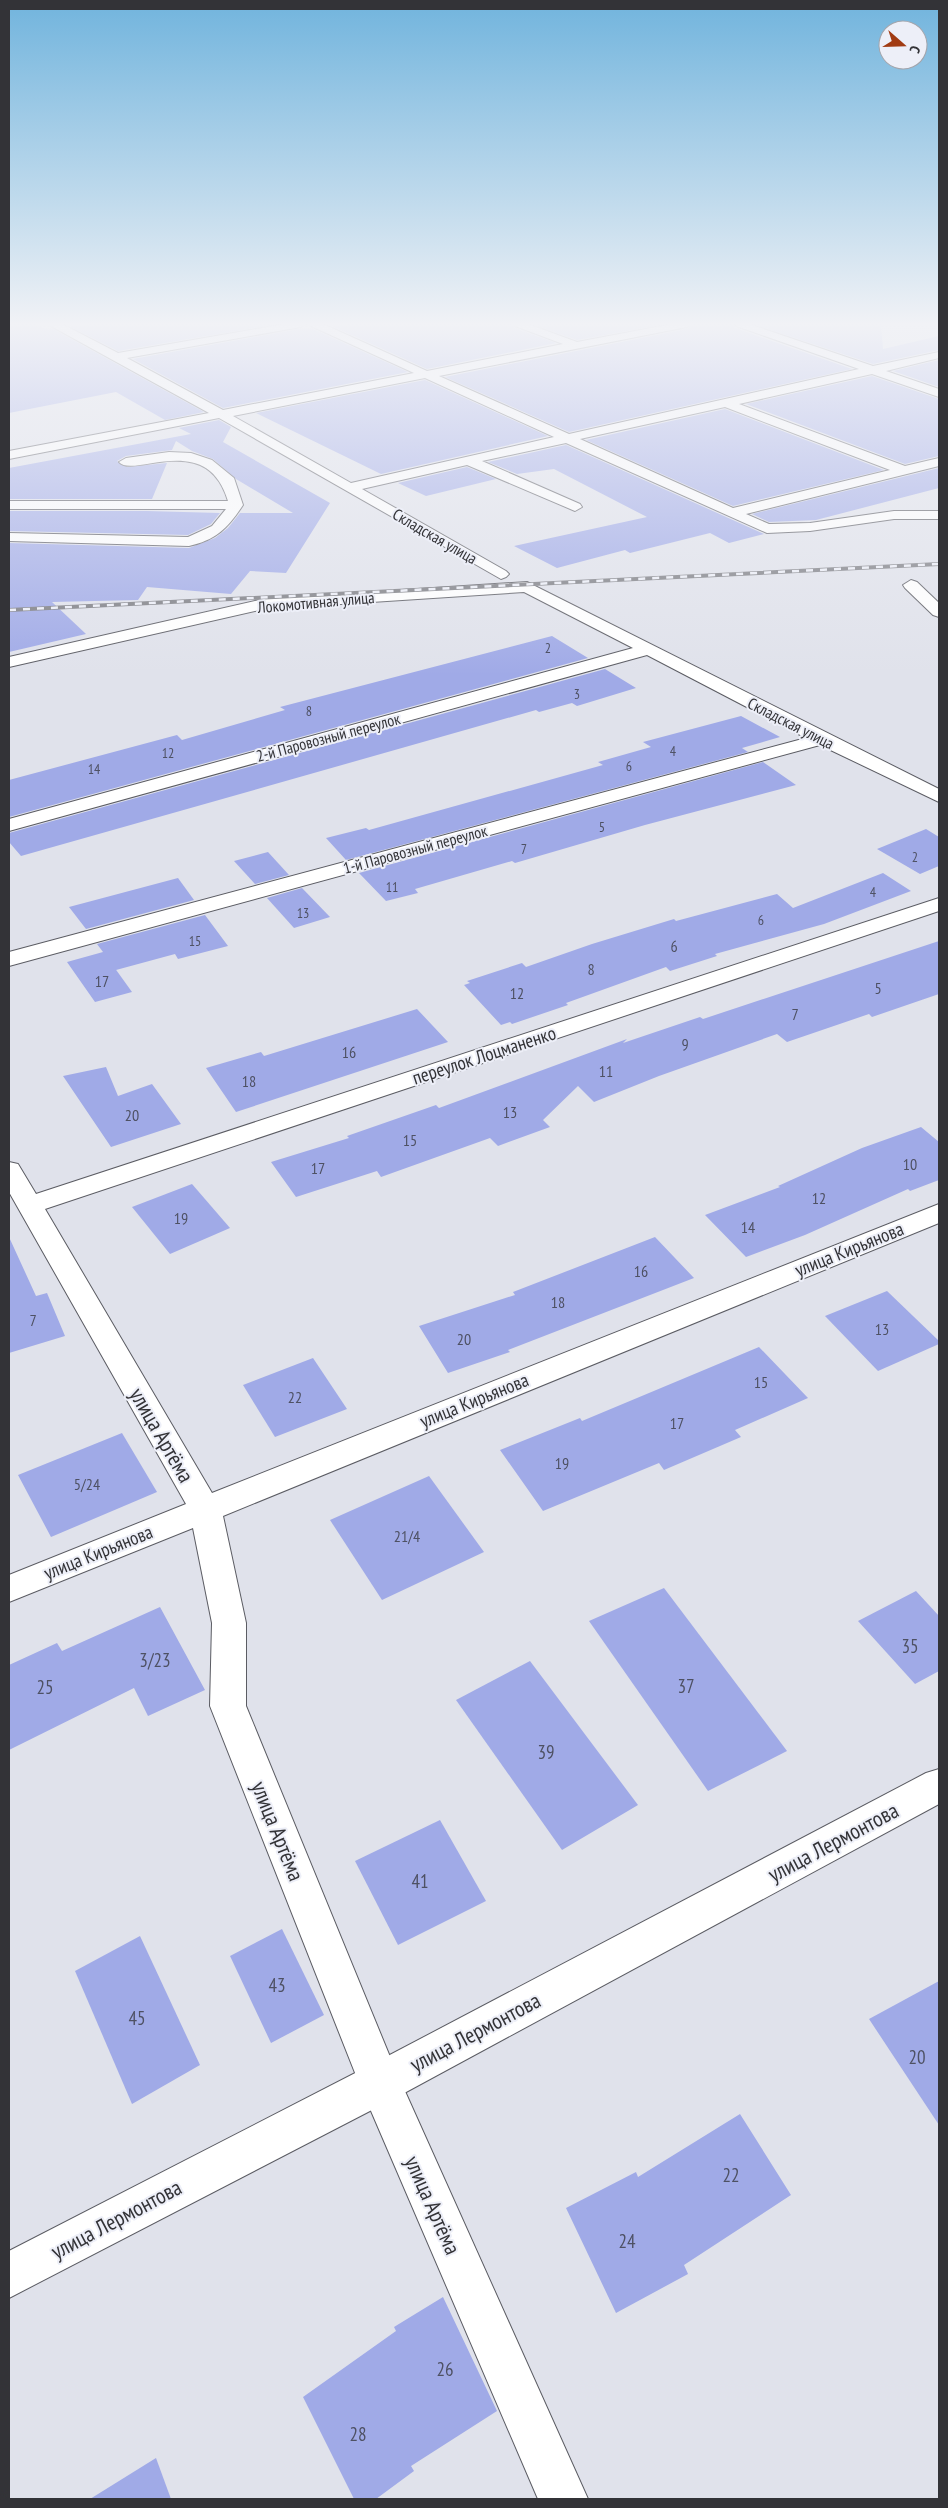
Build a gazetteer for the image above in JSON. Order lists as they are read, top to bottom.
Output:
{
  "streets": {
    "street": [
      "Складская улица",
      "Локомотивная улица",
      "2-й Паровозный переулок",
      "1-й Паровозный переулок",
      "переулок Лоцманенко",
      "улица Кирьянова",
      "улица Артёма",
      "улица Лермонтова"
    ]
  },
  "crossings": [
    ["Складская улица", "Локомотивная улица"],
    ["Складская улица", "2-й Паровозный переулок"],
    ["Складская улица", "1-й Паровозный переулок"],
    ["переулок Лоцманенко", "улица Артёма"],
    ["улица Кирьянова", "улица Артёма"],
    ["улица Артёма", "улица Лермонтова"]
  ],
  "house_numbers": [
    "2",
    "3",
    "8",
    "4",
    "12",
    "6",
    "14",
    "5",
    "7",
    "2",
    "11",
    "4",
    "13",
    "6",
    "15",
    "6",
    "8",
    "17",
    "5",
    "12",
    "7",
    "9",
    "16",
    "11",
    "18",
    "13",
    "20",
    "15",
    "10",
    "17",
    "12",
    "19",
    "14",
    "16",
    "18",
    "7",
    "13",
    "20",
    "15",
    "22",
    "17",
    "19",
    "5/24",
    "21/4",
    "35",
    "3/23",
    "37",
    "25",
    "39",
    "41",
    "43",
    "45",
    "20",
    "22",
    "24",
    "26",
    "28"
  ],
  "north": "right"
}
